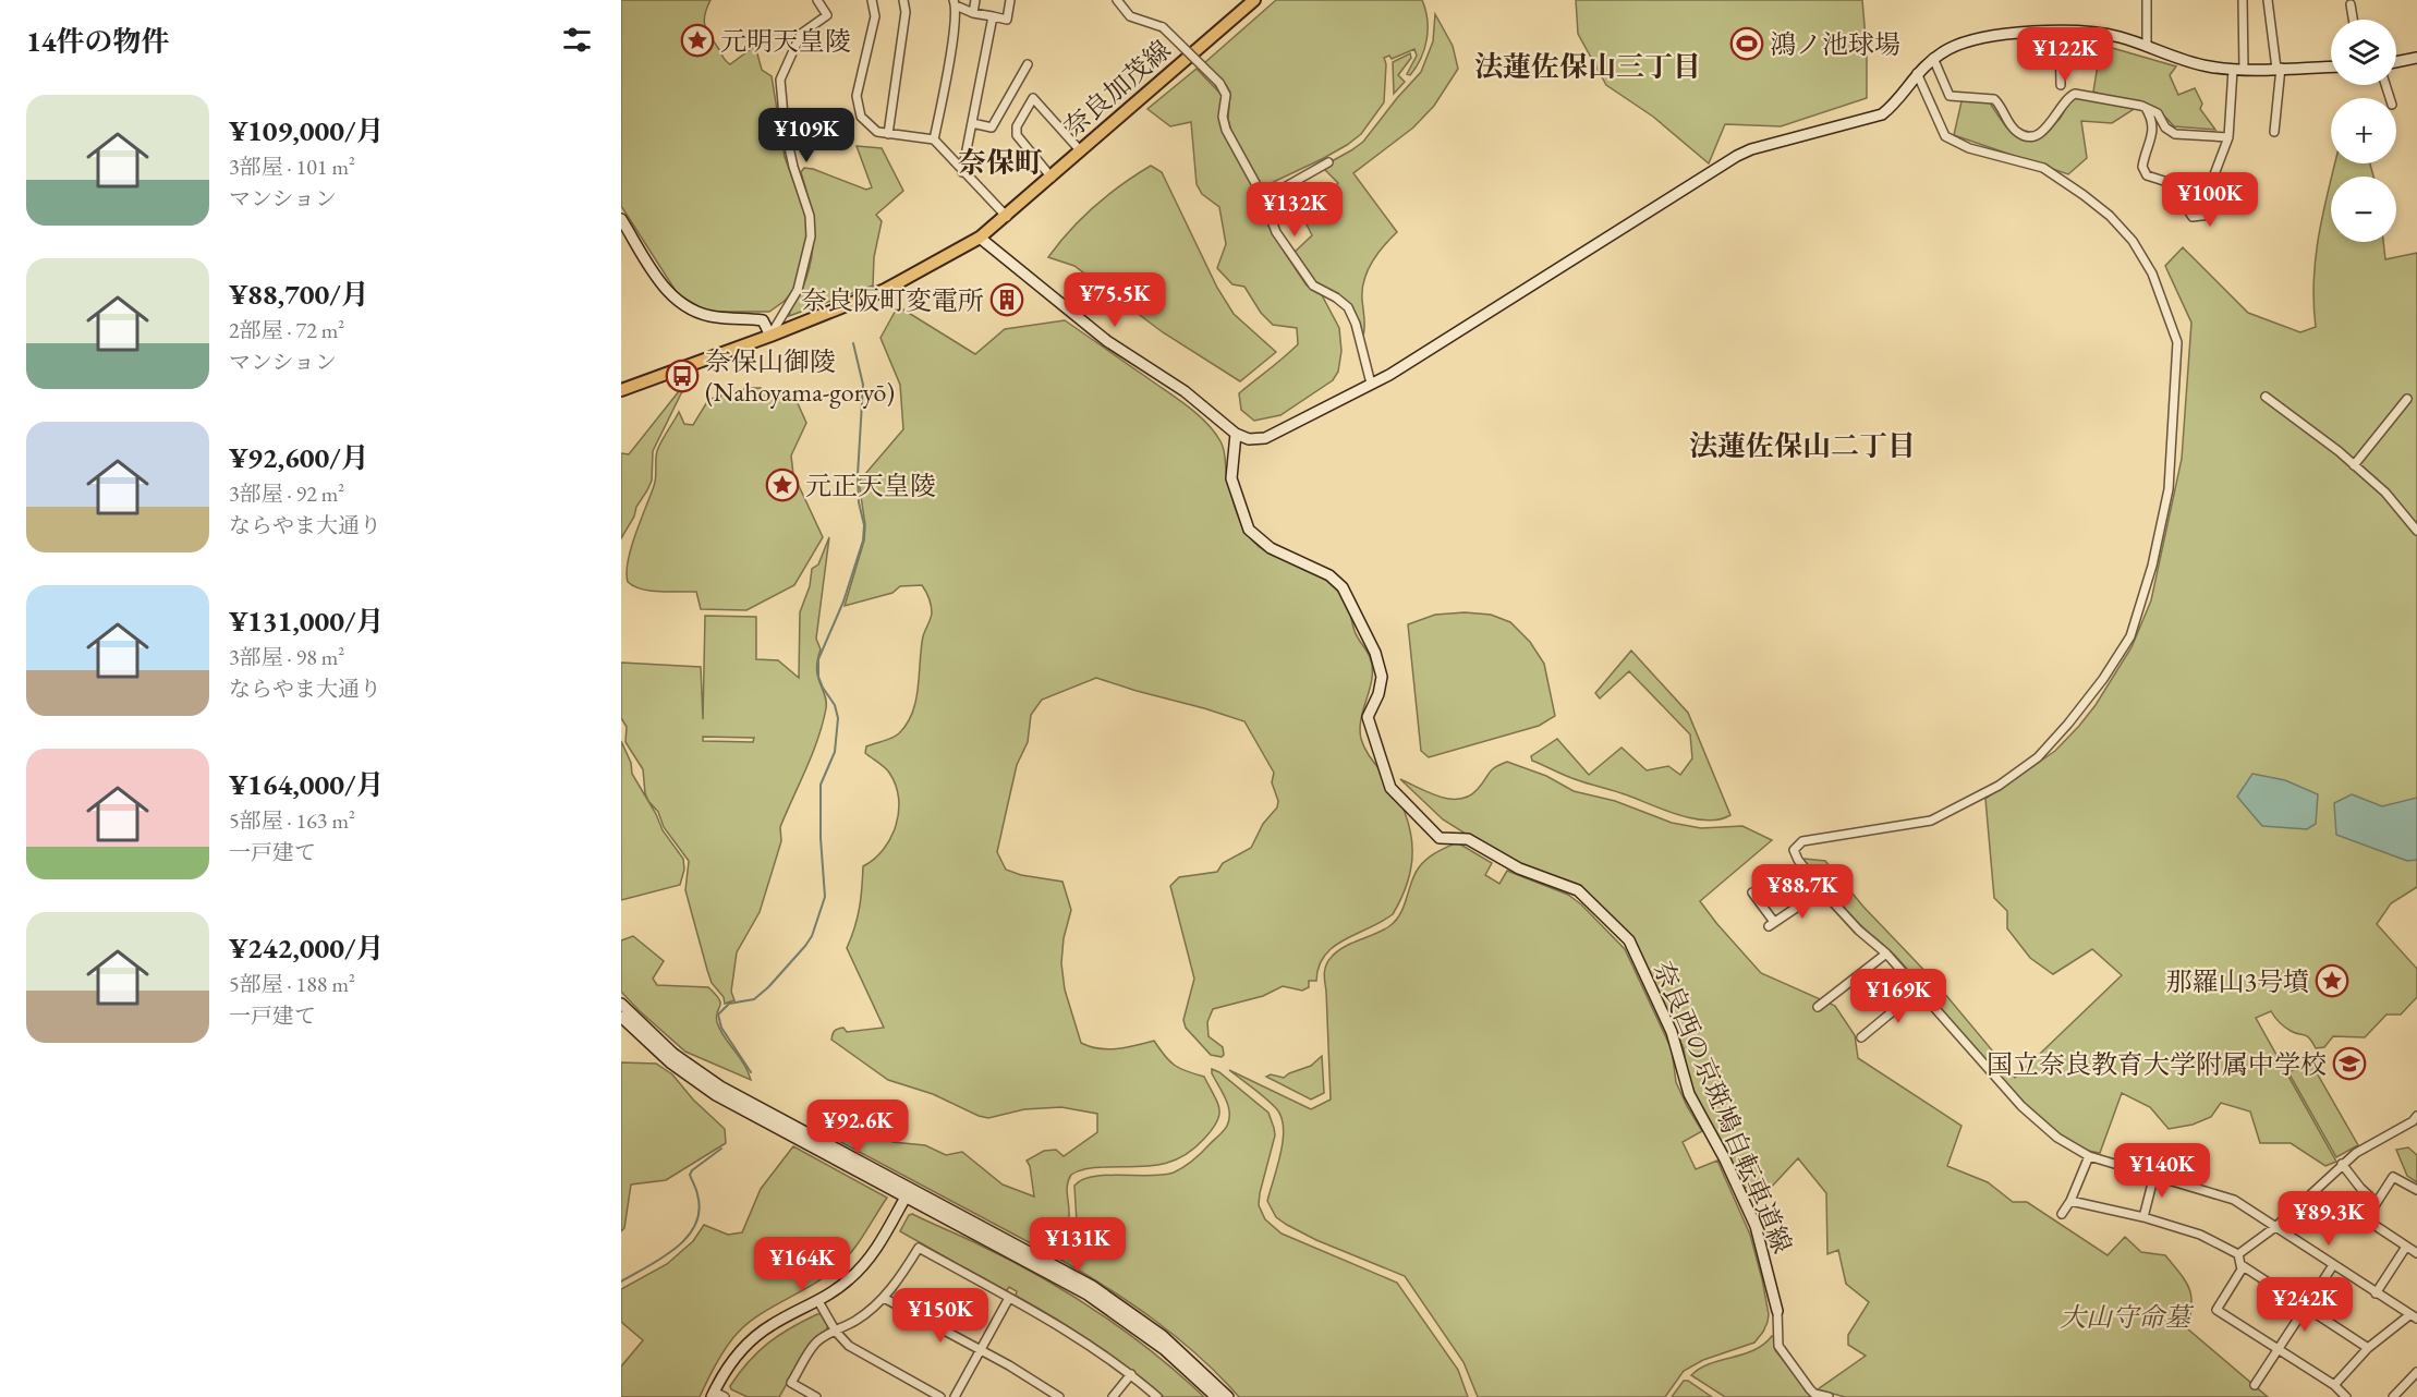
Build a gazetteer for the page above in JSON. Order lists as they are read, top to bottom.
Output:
{
  "streets": {
    "main road": ["奈良加茂線"],
    "street": ["奈良西の京斑鳩自転車道線"]
  },
  "districts": ["法蓮佐保山三丁目", "奈保町", "法蓮佐保山二丁目"],
  "parks": ["大山守命墓"],
  "places": {
    "place": ["元明天皇陵", "元正天皇陵", "那羅山3号墳"],
    "sports": ["鴻ノ池球場"],
    "building": ["奈良阪町変電所"],
    "bus stop": ["奈保山御陵 (Nahoyama-goryō)"],
    "school or university": ["国立奈良教育大学附属中学校"]
  },
  "page": {
    "heading": "14件の物件",
    "map_buttons": ["+", "−"],
    "price": [
      "¥122K",
      "¥109K",
      "¥100K",
      "¥132K",
      "¥75.5K",
      "¥88.7K",
      "¥169K",
      "¥92.6K",
      "¥140K",
      "¥89.3K",
      "¥131K",
      "¥164K",
      "¥242K",
      "¥150K"
    ],
    "list": [
      {
        "name": "¥109,000/月",
        "note": "3部屋 · 101 m² · マンション"
      },
      {
        "name": "¥88,700/月",
        "note": "2部屋 · 72 m² · マンション"
      },
      {
        "name": "¥92,600/月",
        "note": "3部屋 · 92 m² · ならやま大通り"
      },
      {
        "name": "¥131,000/月",
        "note": "3部屋 · 98 m² · ならやま大通り"
      },
      {
        "name": "¥164,000/月",
        "note": "5部屋 · 163 m² · 一戸建て"
      },
      {
        "name": "¥242,000/月",
        "note": "5部屋 · 188 m² · 一戸建て"
      }
    ]
  }
}
